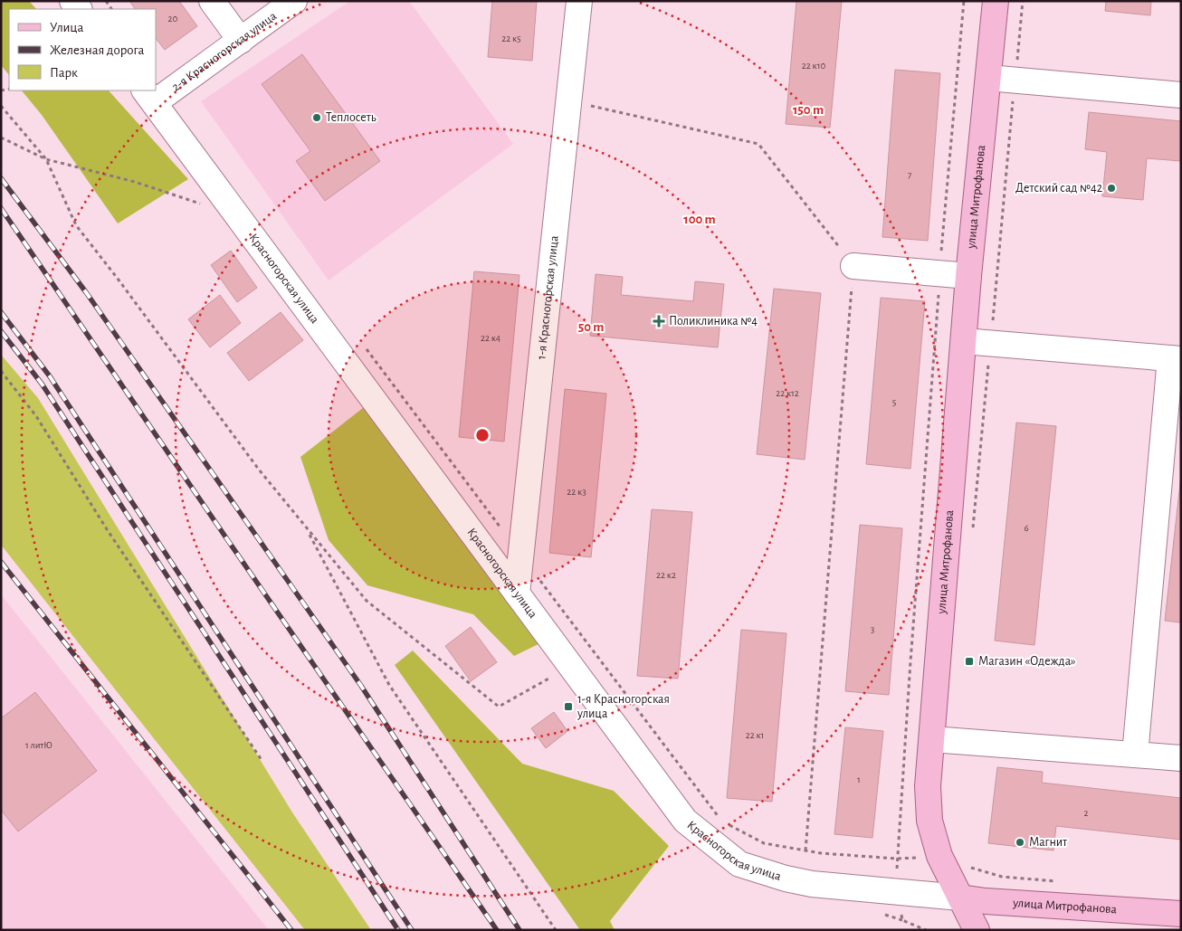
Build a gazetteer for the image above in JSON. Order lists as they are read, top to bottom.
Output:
{
  "streets": {
    "main road": ["улица Митрофанова"],
    "street": ["2-я Красногорская улица", "Красногорская улица", "1-я Красногорская улица"]
  },
  "crossings": [
    ["2-я Красногорская улица", "Красногорская улица"],
    ["улица Митрофанова", "Красногорская улица"],
    ["Красногорская улица", "1-я Красногорская улица"]
  ],
  "places": {
    "other": ["Теплосеть", "Детский сад №42", "Магнит"],
    "health": ["Поликлиника №4"],
    "transit": ["Магазин «Одежда»", "1-я Красногорская улица"]
  },
  "house_numbers": [
    "20",
    "22 к5",
    "22 к10",
    "7",
    "22 к4",
    "22 к12",
    "5",
    "22 к3",
    "6",
    "22 к2",
    "3",
    "22 к1",
    "1 литЮ",
    "1",
    "2"
  ],
  "legend": ["Улица", "Железная дорога", "Парк"],
  "rings": ["150 m", "100 m", "50 m"]
}
